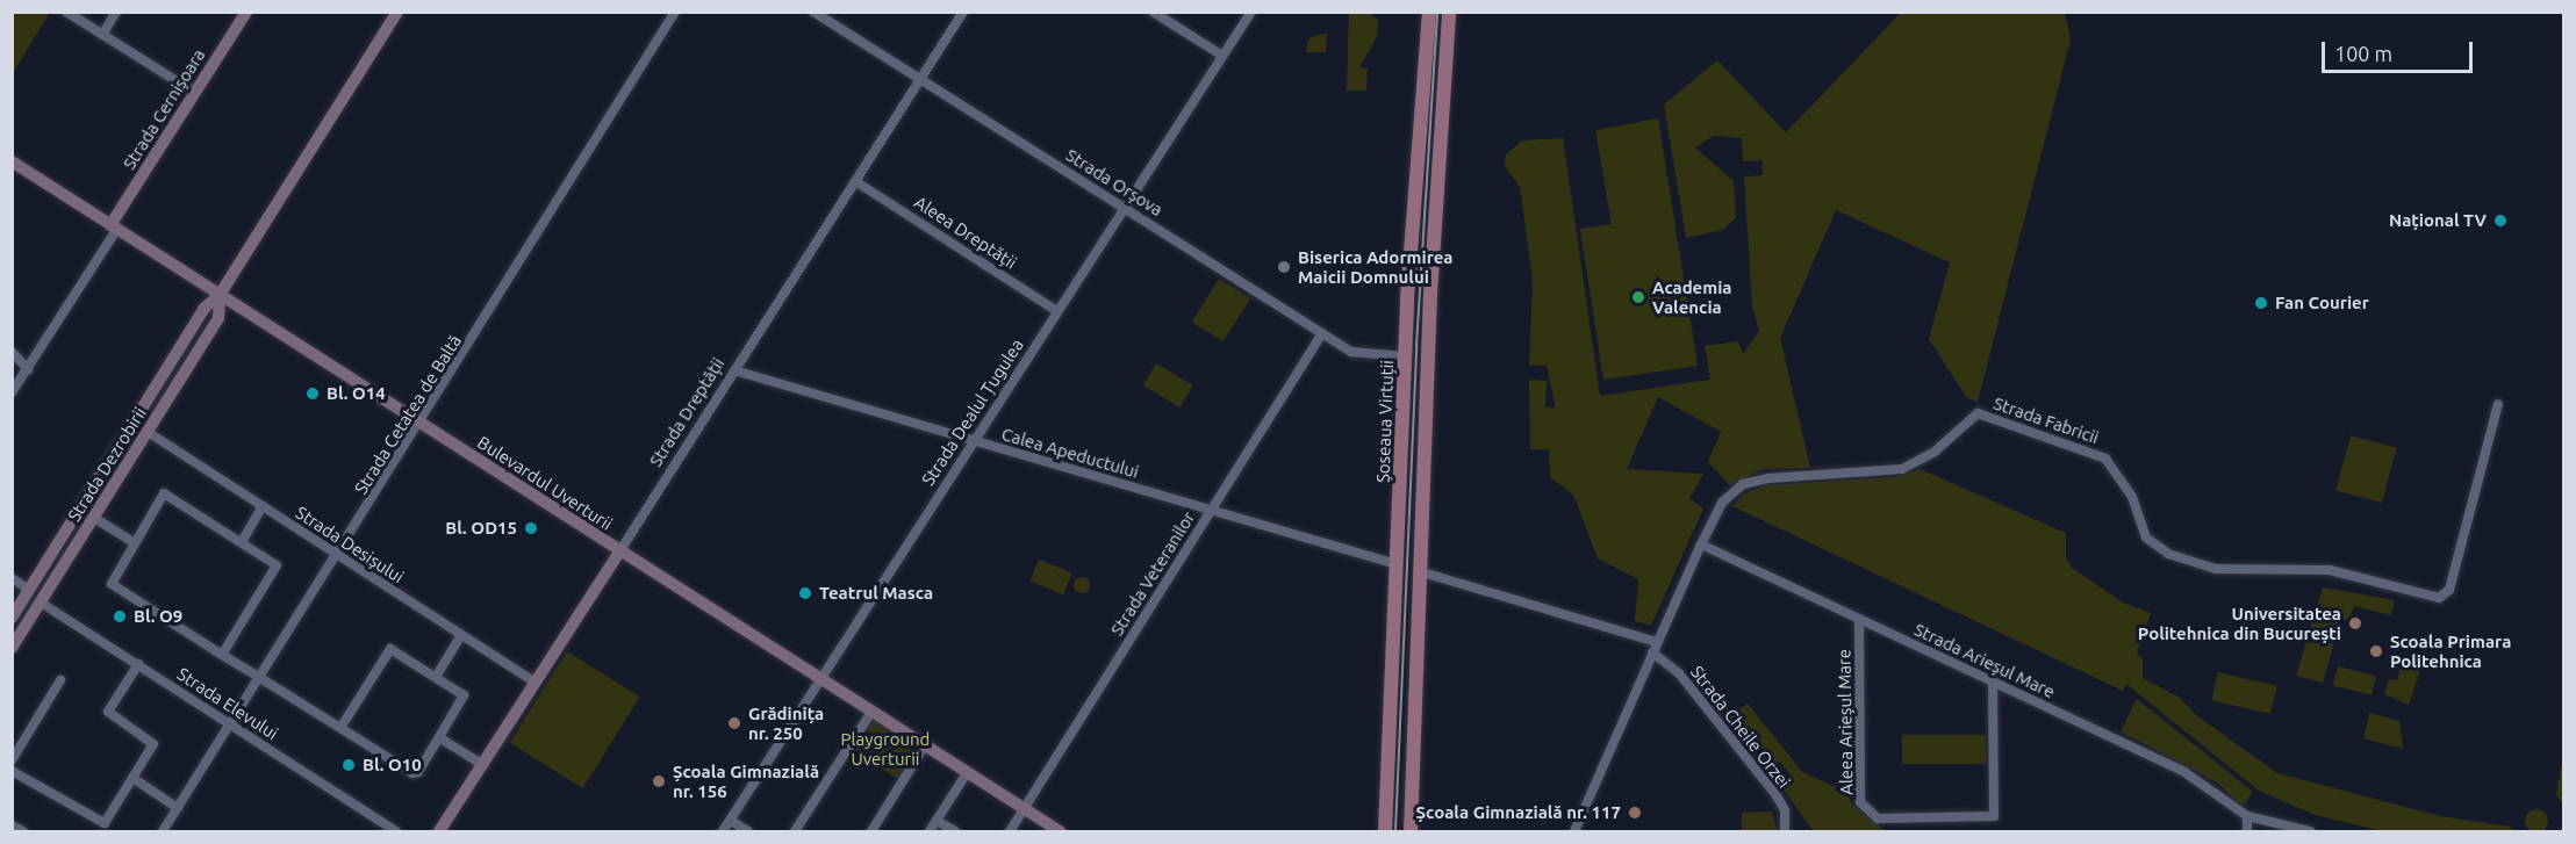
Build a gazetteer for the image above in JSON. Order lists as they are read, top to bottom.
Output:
{
  "streets": {
    "main road": [
      "Strada Cernișoara",
      "Strada Dreptății",
      "Șoseaua Virtuții",
      "Strada Dezrobirii",
      "Bulevardul Uverturii"
    ],
    "street": [
      "Strada Orșova",
      "Aleea Dreptății",
      "Strada Dealul Țugulea",
      "Strada Cetatea de Baltă",
      "Strada Fabricii",
      "Calea Apeductului",
      "Strada Desișului",
      "Strada Veteranilor",
      "Strada Arieșul Mare",
      "Strada Elevului",
      "Aleea Arieșul Mare",
      "Strada Cheile Orzei"
    ]
  },
  "crossings": [
    ["Strada Cernișoara", "Bulevardul Uverturii"],
    ["Strada Orșova", "Strada Dreptății"],
    ["Strada Orșova", "Strada Dealul Țugulea"],
    ["Strada Orșova", "Șoseaua Virtuții"],
    ["Strada Orșova", "Strada Veteranilor"],
    ["Aleea Dreptății", "Strada Dreptății"],
    ["Aleea Dreptății", "Strada Dealul Țugulea"],
    ["Strada Dreptății", "Calea Apeductului"],
    ["Strada Dreptății", "Bulevardul Uverturii"],
    ["Strada Dreptății", "Strada Desișului"],
    ["Strada Dealul Țugulea", "Calea Apeductului"],
    ["Strada Dealul Țugulea", "Bulevardul Uverturii"],
    ["Strada Cetatea de Baltă", "Bulevardul Uverturii"],
    ["Strada Cetatea de Baltă", "Strada Desișului"],
    ["Strada Cetatea de Baltă", "Strada Elevului"],
    ["Strada Fabricii", "Strada Arieșul Mare"],
    ["Strada Fabricii", "Strada Cheile Orzei"],
    ["Șoseaua Virtuții", "Calea Apeductului"],
    ["Calea Apeductului", "Strada Veteranilor"],
    ["Strada Dezrobirii", "Bulevardul Uverturii"],
    ["Strada Dezrobirii", "Strada Desișului"],
    ["Strada Dezrobirii", "Strada Elevului"],
    ["Bulevardul Uverturii", "Strada Veteranilor"],
    ["Strada Arieșul Mare", "Aleea Arieșul Mare"]
  ],
  "parks": ["Playground Uverturii"],
  "places": [
    "Național TV",
    "Biserica Adormirea Maicii Domnului",
    "Academia Valencia",
    "Fan Courier",
    "Bl. O14",
    "Bl. OD15",
    "Teatrul Masca",
    "Bl. O9",
    "Universitatea Politehnica din București",
    "Scoala Primara Politehnica",
    "Grădinița nr. 250",
    "Bl. O10",
    "Școala Gimnazială nr. 156",
    "Școala Gimnazială nr. 117"
  ],
  "scale_bar": "100 m"
}
